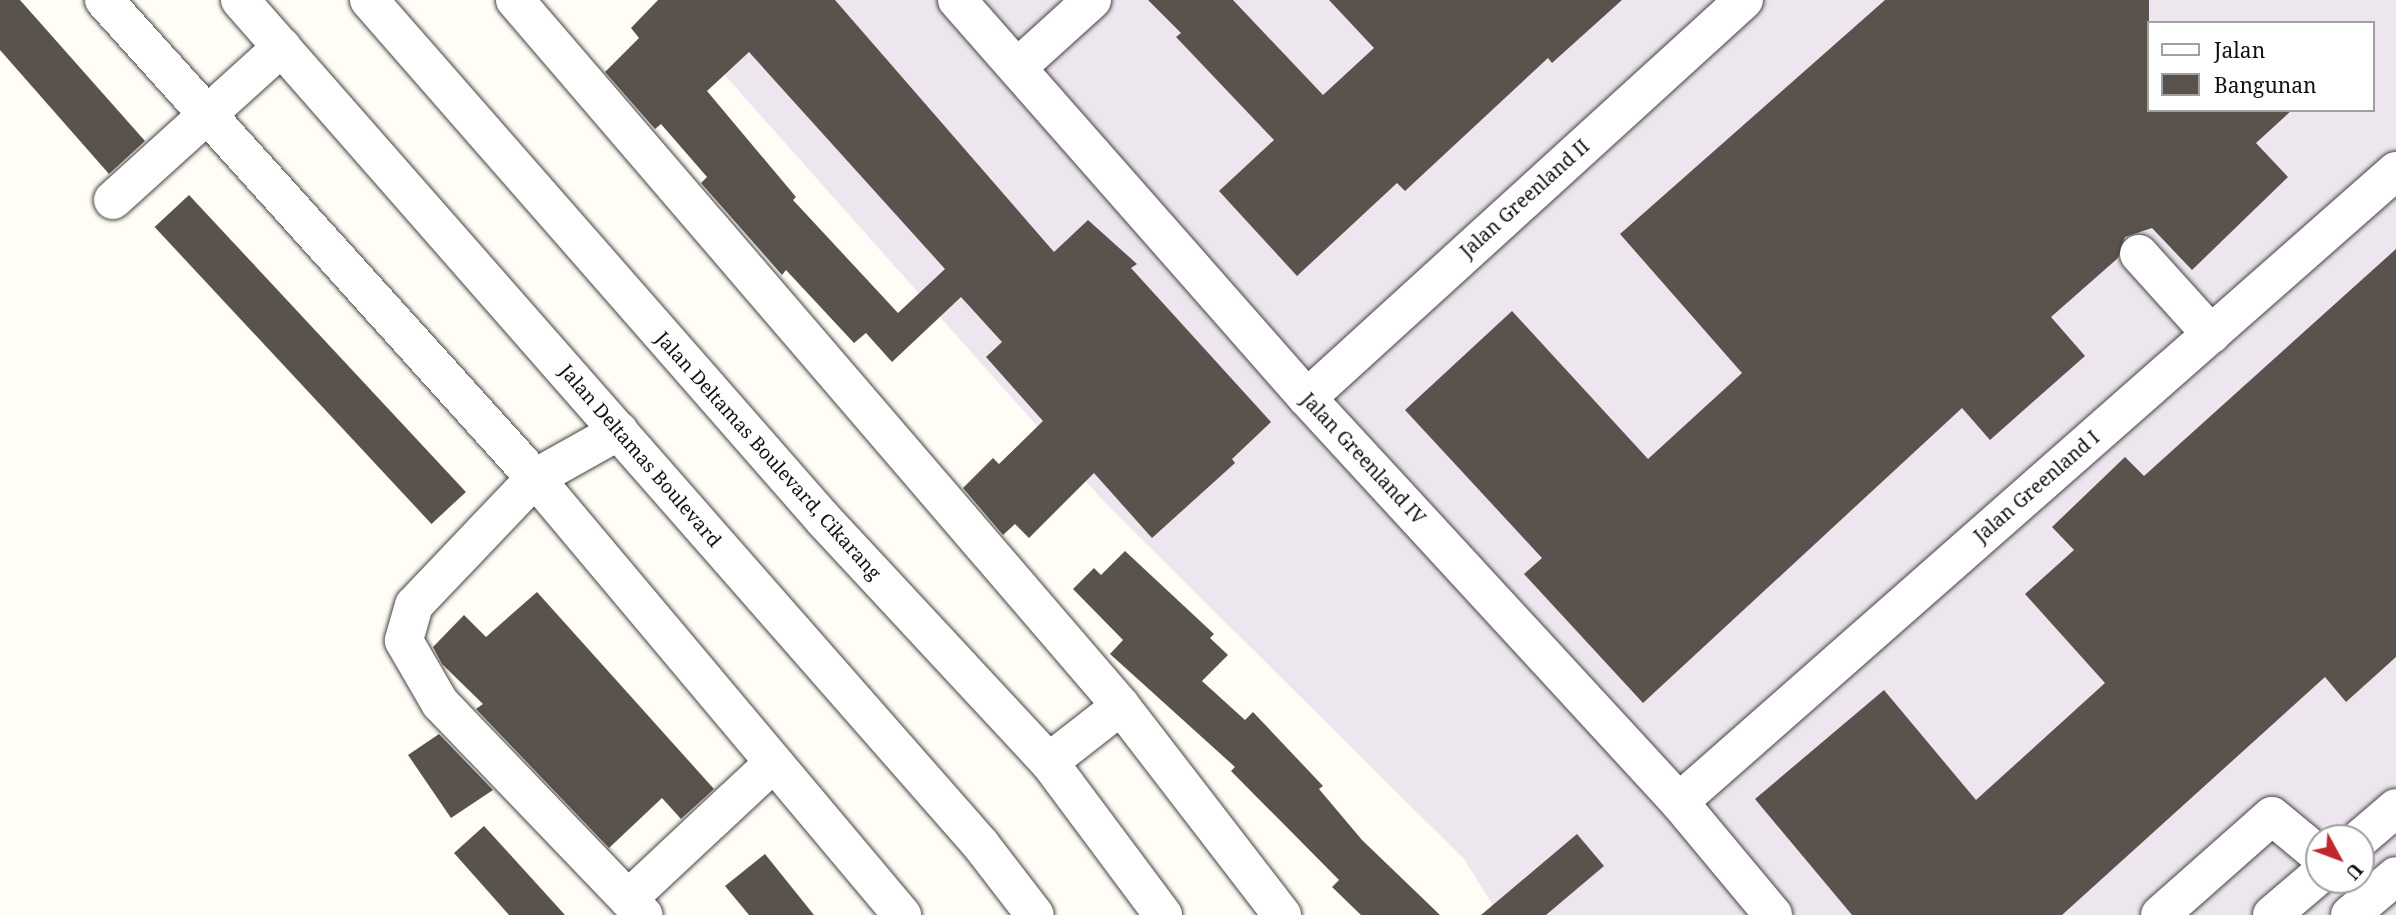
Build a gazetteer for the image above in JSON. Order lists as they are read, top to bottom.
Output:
{
  "streets": {
    "street": [
      "Jalan Greenland II",
      "Jalan Deltamas Boulevard",
      "Jalan Deltamas Boulevard, Cikarang",
      "Jalan Greenland IV",
      "Jalan Greenland I"
    ]
  },
  "crossings": [
    ["Jalan Greenland II", "Jalan Greenland IV"],
    ["Jalan Greenland IV", "Jalan Greenland I"]
  ],
  "legend": ["Jalan", "Bangunan"],
  "north": "bottom right"
}
